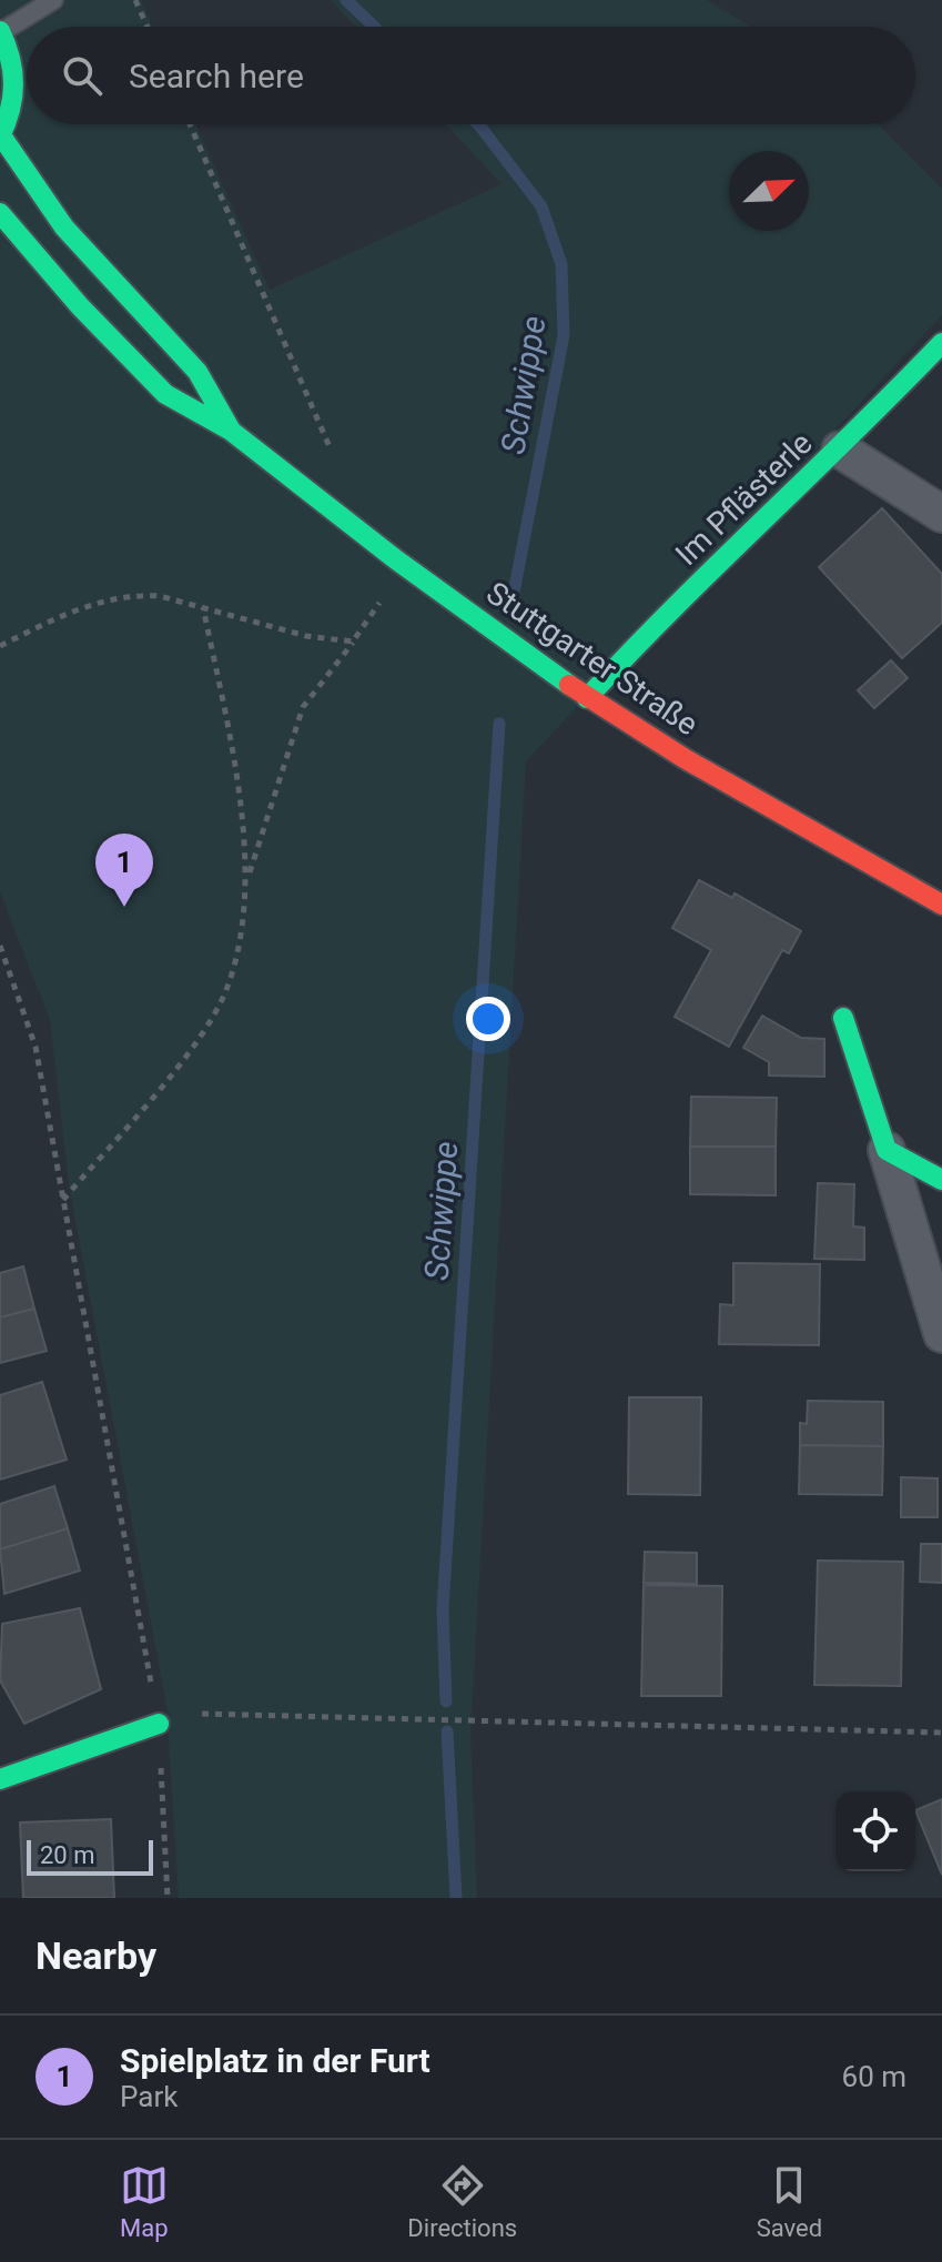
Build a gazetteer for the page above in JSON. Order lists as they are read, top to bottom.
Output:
{
  "streets": {
    "main road": ["Im Pflästerle", "Stuttgarter Straße"]
  },
  "crossings": [
    ["Im Pflästerle", "Stuttgarter Straße"]
  ],
  "water": ["Schwippe"],
  "scale_bar": "20 m",
  "north": "top right",
  "page": {
    "search": "Search here",
    "pins": "1",
    "scale": "20 m",
    "heading": "Nearby",
    "list": [
      {
        "mark": "1",
        "name": "Spielplatz in der Furt",
        "note": "Park",
        "value": "60 m"
      }
    ],
    "nav": ["Map", "Directions", "Saved"]
  }
}
